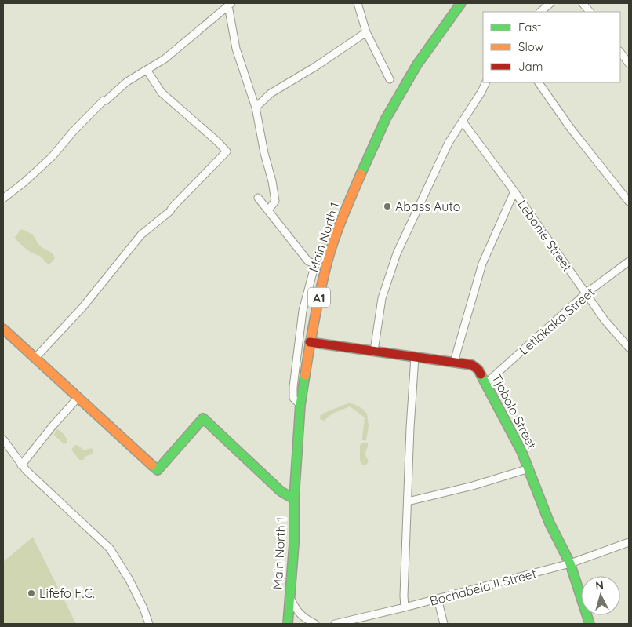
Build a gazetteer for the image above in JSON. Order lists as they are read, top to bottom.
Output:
{
  "streets": {
    "street": [
      "Lebonie Street",
      "Main North 1",
      "A1",
      "Letlakaka Street",
      "Tjobolo Street",
      "Bochabela II Street"
    ]
  },
  "crossings": [
    ["Lebonie Street", "Letlakaka Street"],
    ["Main North 1", "Tjobolo Street"],
    ["Letlakaka Street", "Tjobolo Street"],
    ["Tjobolo Street", "Bochabela II Street"]
  ],
  "places": ["Abass Auto", "Lifefo F.C."],
  "legend": ["Fast", "Slow", "Jam"],
  "north": "top"
}
